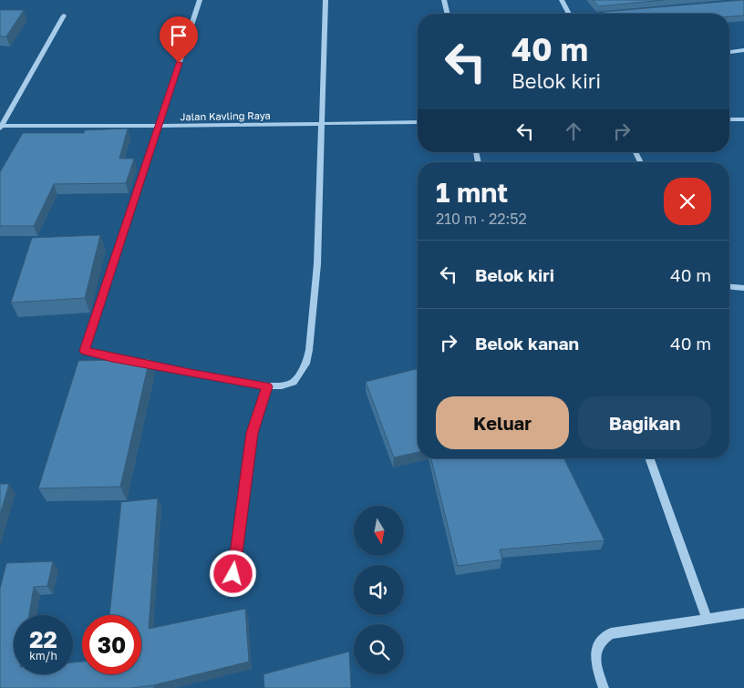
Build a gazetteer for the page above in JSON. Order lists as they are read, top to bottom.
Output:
{
  "streets": {
    "street": ["Jalan Kavling Raya"]
  },
  "north": "bottom",
  "page": {
    "turn": ["40 m", "Belok kiri"],
    "heading": ["1 mnt", "210 m · 22:52"],
    "list": [
      {
        "name": "Belok kiri",
        "value": "40 m"
      },
      {
        "name": "Belok kanan",
        "value": "40 m"
      }
    ],
    "buttons": ["Keluar", "Bagikan"],
    "speed": "22 km/h",
    "limit": "30"
  }
}
